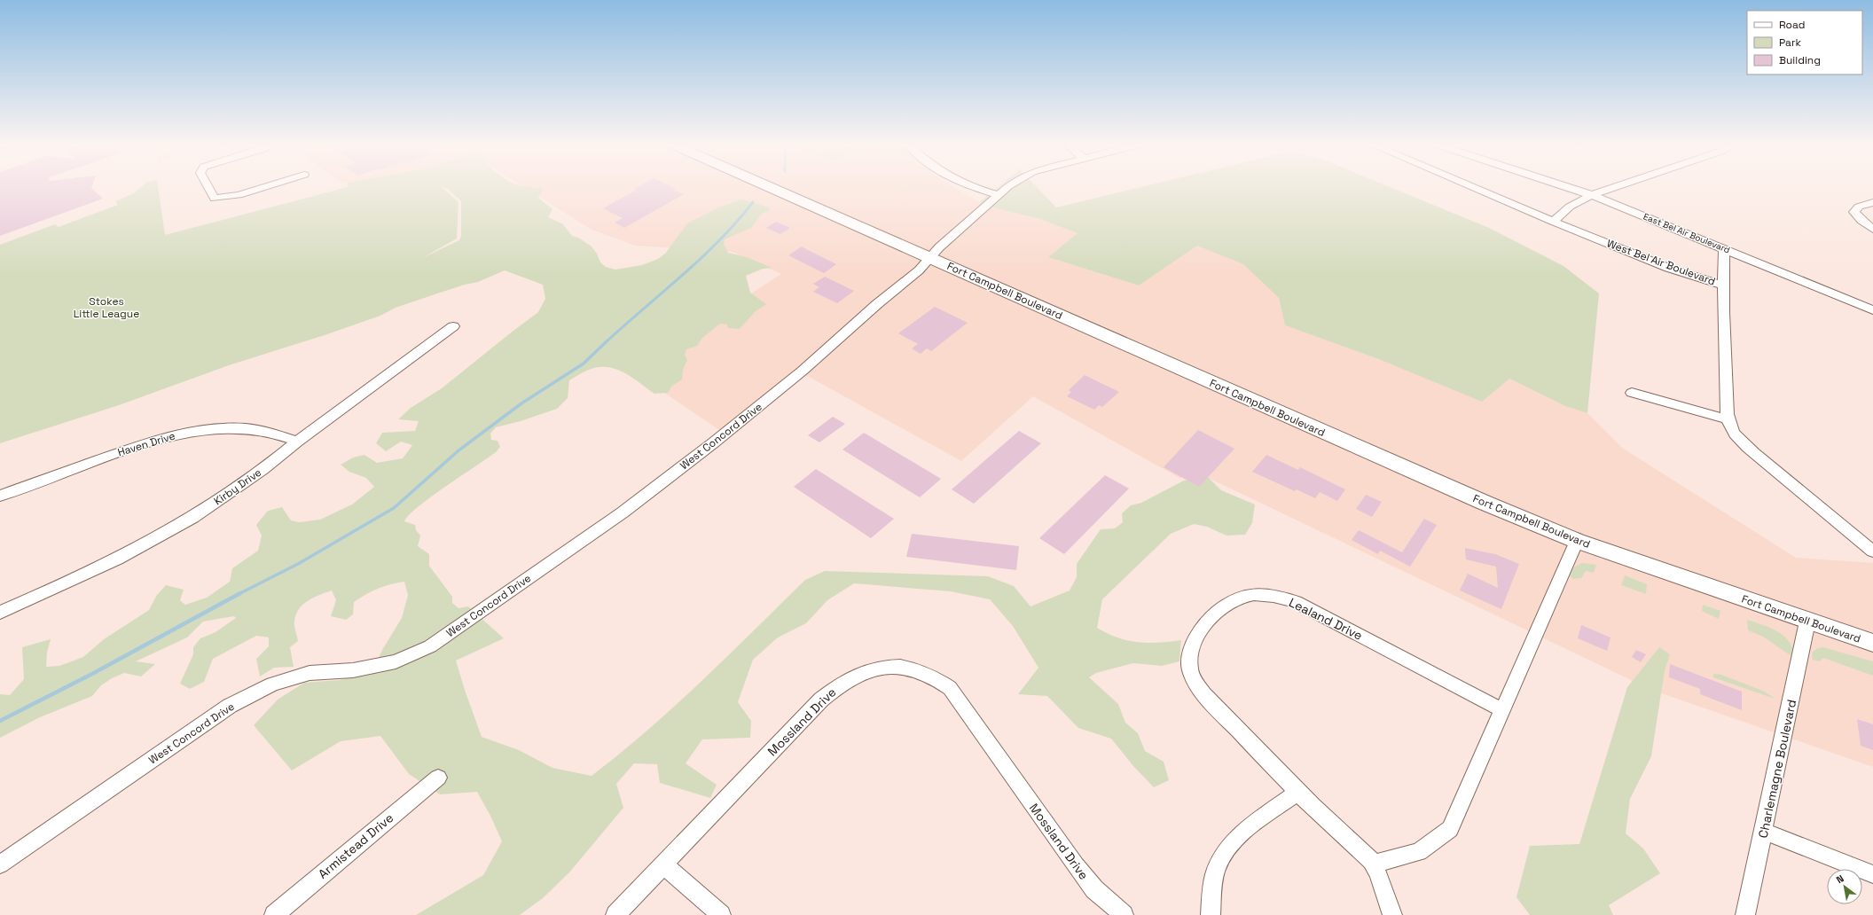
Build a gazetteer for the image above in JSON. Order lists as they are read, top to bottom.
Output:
{
  "streets": {
    "highway": ["Fort Campbell Boulevard"],
    "street": [
      "East Bel Air Boulevard",
      "West Bel Air Boulevard",
      "West Concord Drive",
      "Haven Drive",
      "Kirby Drive",
      "Lealand Drive",
      "Mossland Drive",
      "Charlemagne Boulevard",
      "Armistead Drive"
    ]
  },
  "crossings": [
    ["Fort Campbell Boulevard", "West Concord Drive"],
    ["Fort Campbell Boulevard", "Charlemagne Boulevard"],
    ["Haven Drive", "Kirby Drive"]
  ],
  "parks": ["Stokes Little League"],
  "legend": ["Road", "Park", "Building"],
  "north": "top left"
}
